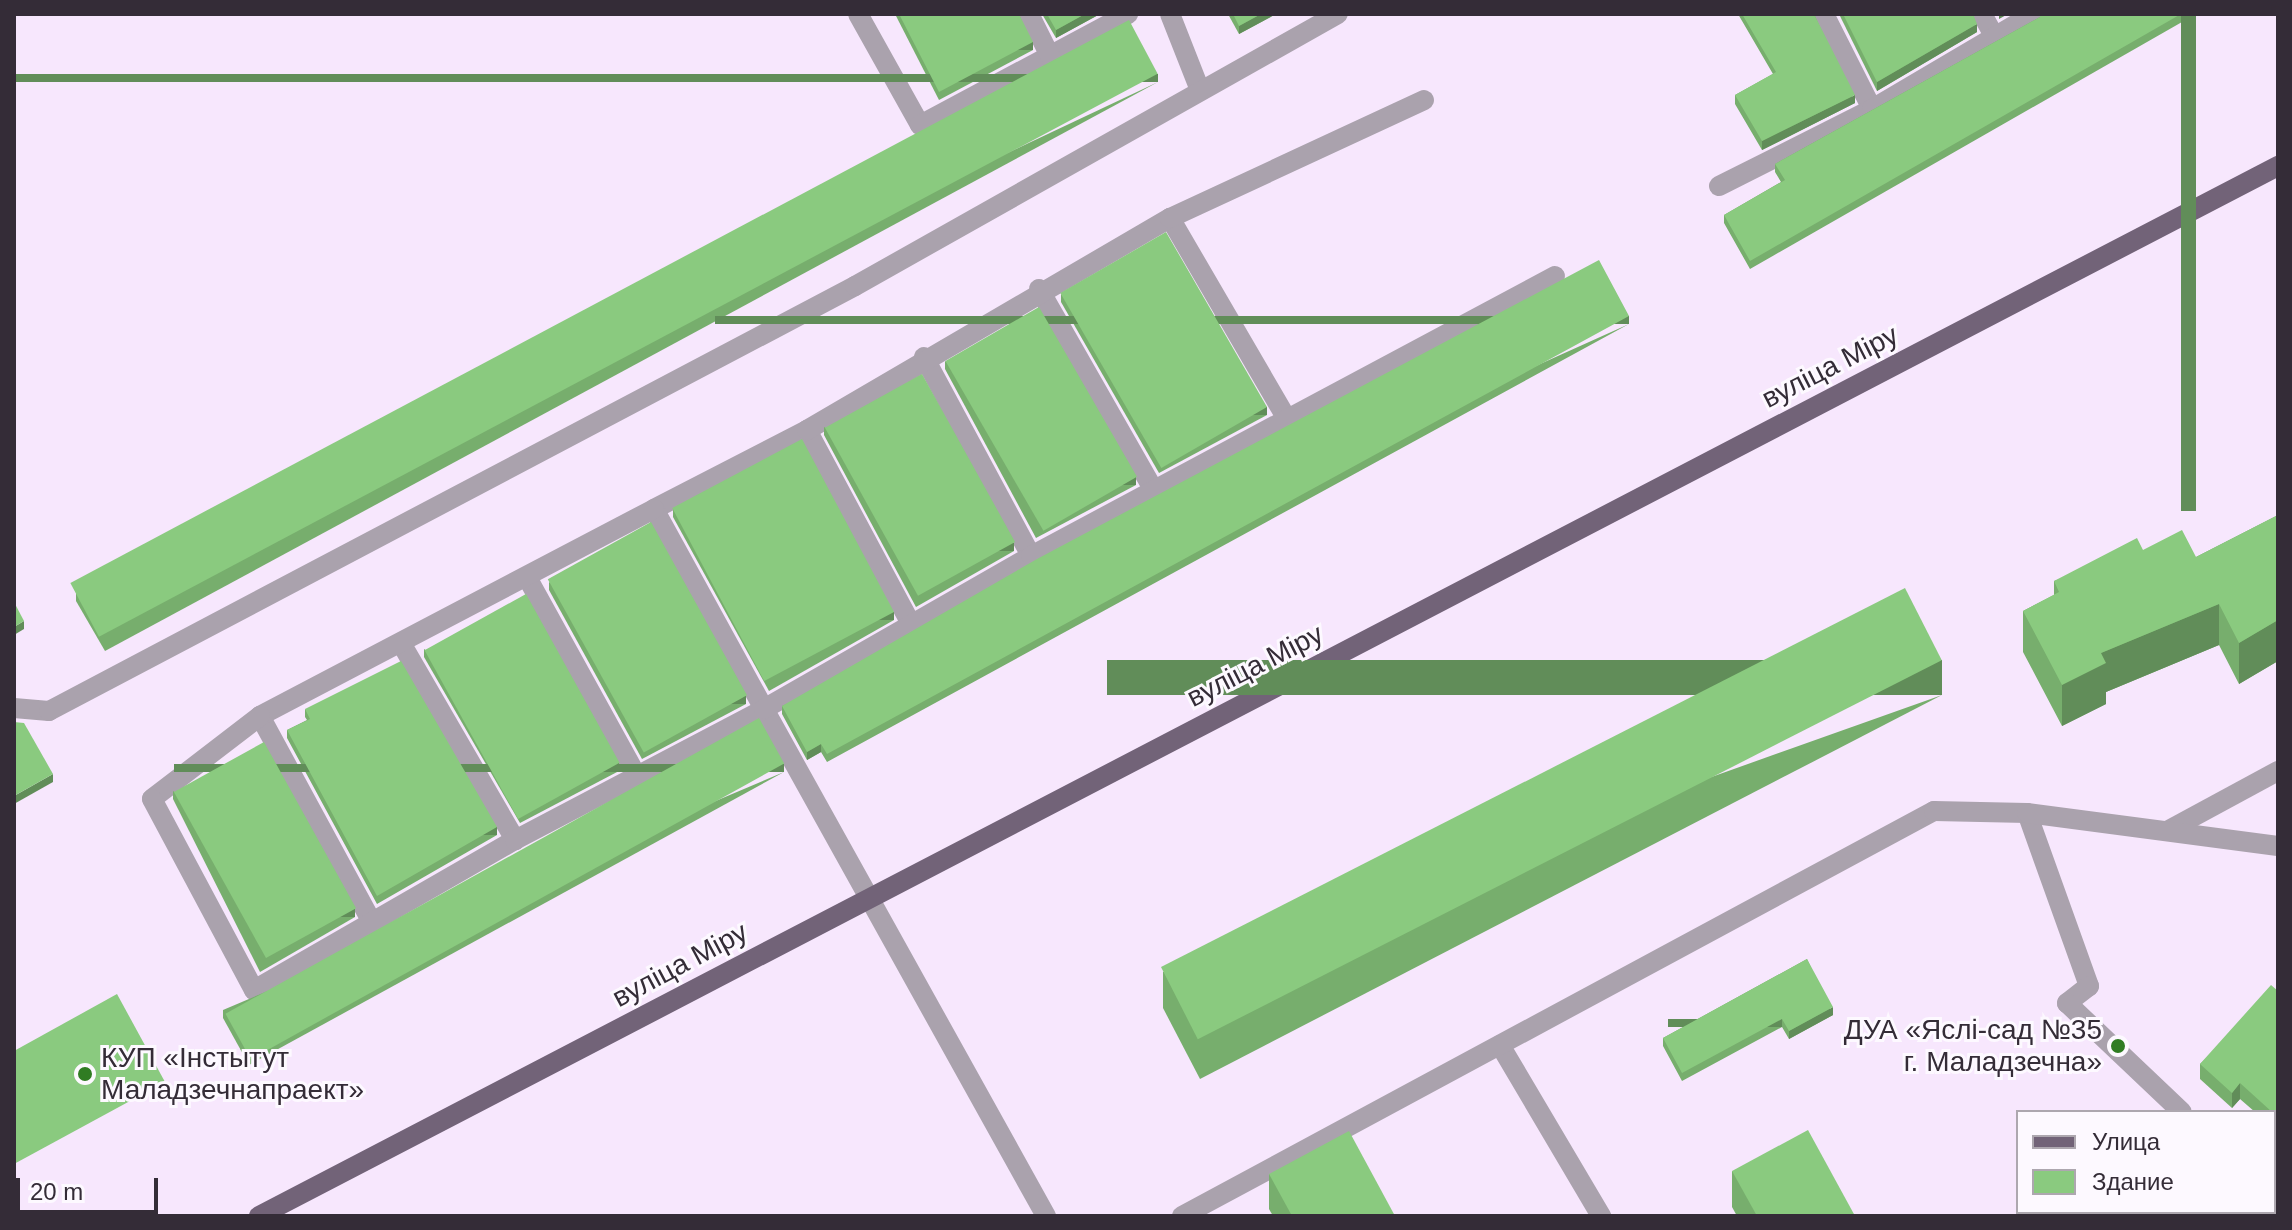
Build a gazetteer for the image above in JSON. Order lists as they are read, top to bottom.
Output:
{
  "streets": {
    "main road": ["вуліца Міру"]
  },
  "places": ["ДУА «Яслі-сад №35 г. Маладзечна»", "КУП «Інстытут Маладзечнапраект»"],
  "legend": ["Улица", "Здание"],
  "scale_bar": "20 m"
}
